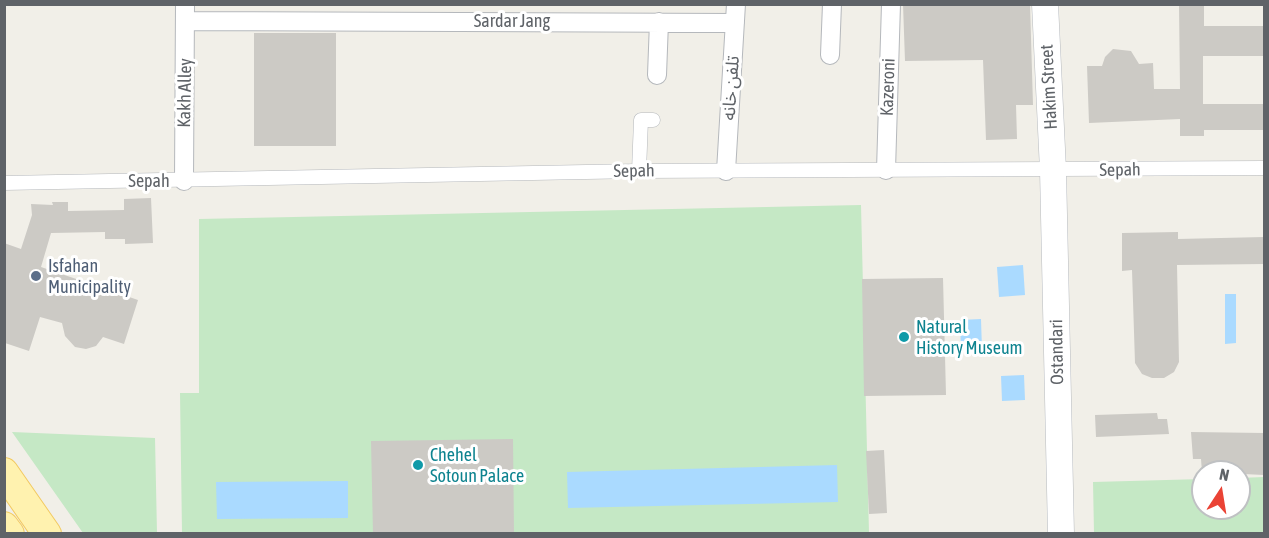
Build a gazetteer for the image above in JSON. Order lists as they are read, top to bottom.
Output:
{
  "streets": {
    "main road": ["Hakim Street", "Ostandari"],
    "street": [
      "Sardar Jang",
      "Kazeroni",
      "تلفن خانه",
      "Kakh Alley",
      "Sepah"
    ]
  },
  "crossings": [
    ["Sardar Jang", "تلفن خانه"],
    ["Sardar Jang", "Kakh Alley"],
    ["Kazeroni", "Sepah"],
    ["Hakim Street", "Sepah"],
    ["Hakim Street", "Ostandari"],
    ["تلفن خانه", "Sepah"],
    ["Kakh Alley", "Sepah"],
    ["Sepah", "Ostandari"]
  ],
  "places": ["Isfahan Municipality", "Natural History Museum", "Chehel Sotoun Palace"],
  "north": "top"
}
